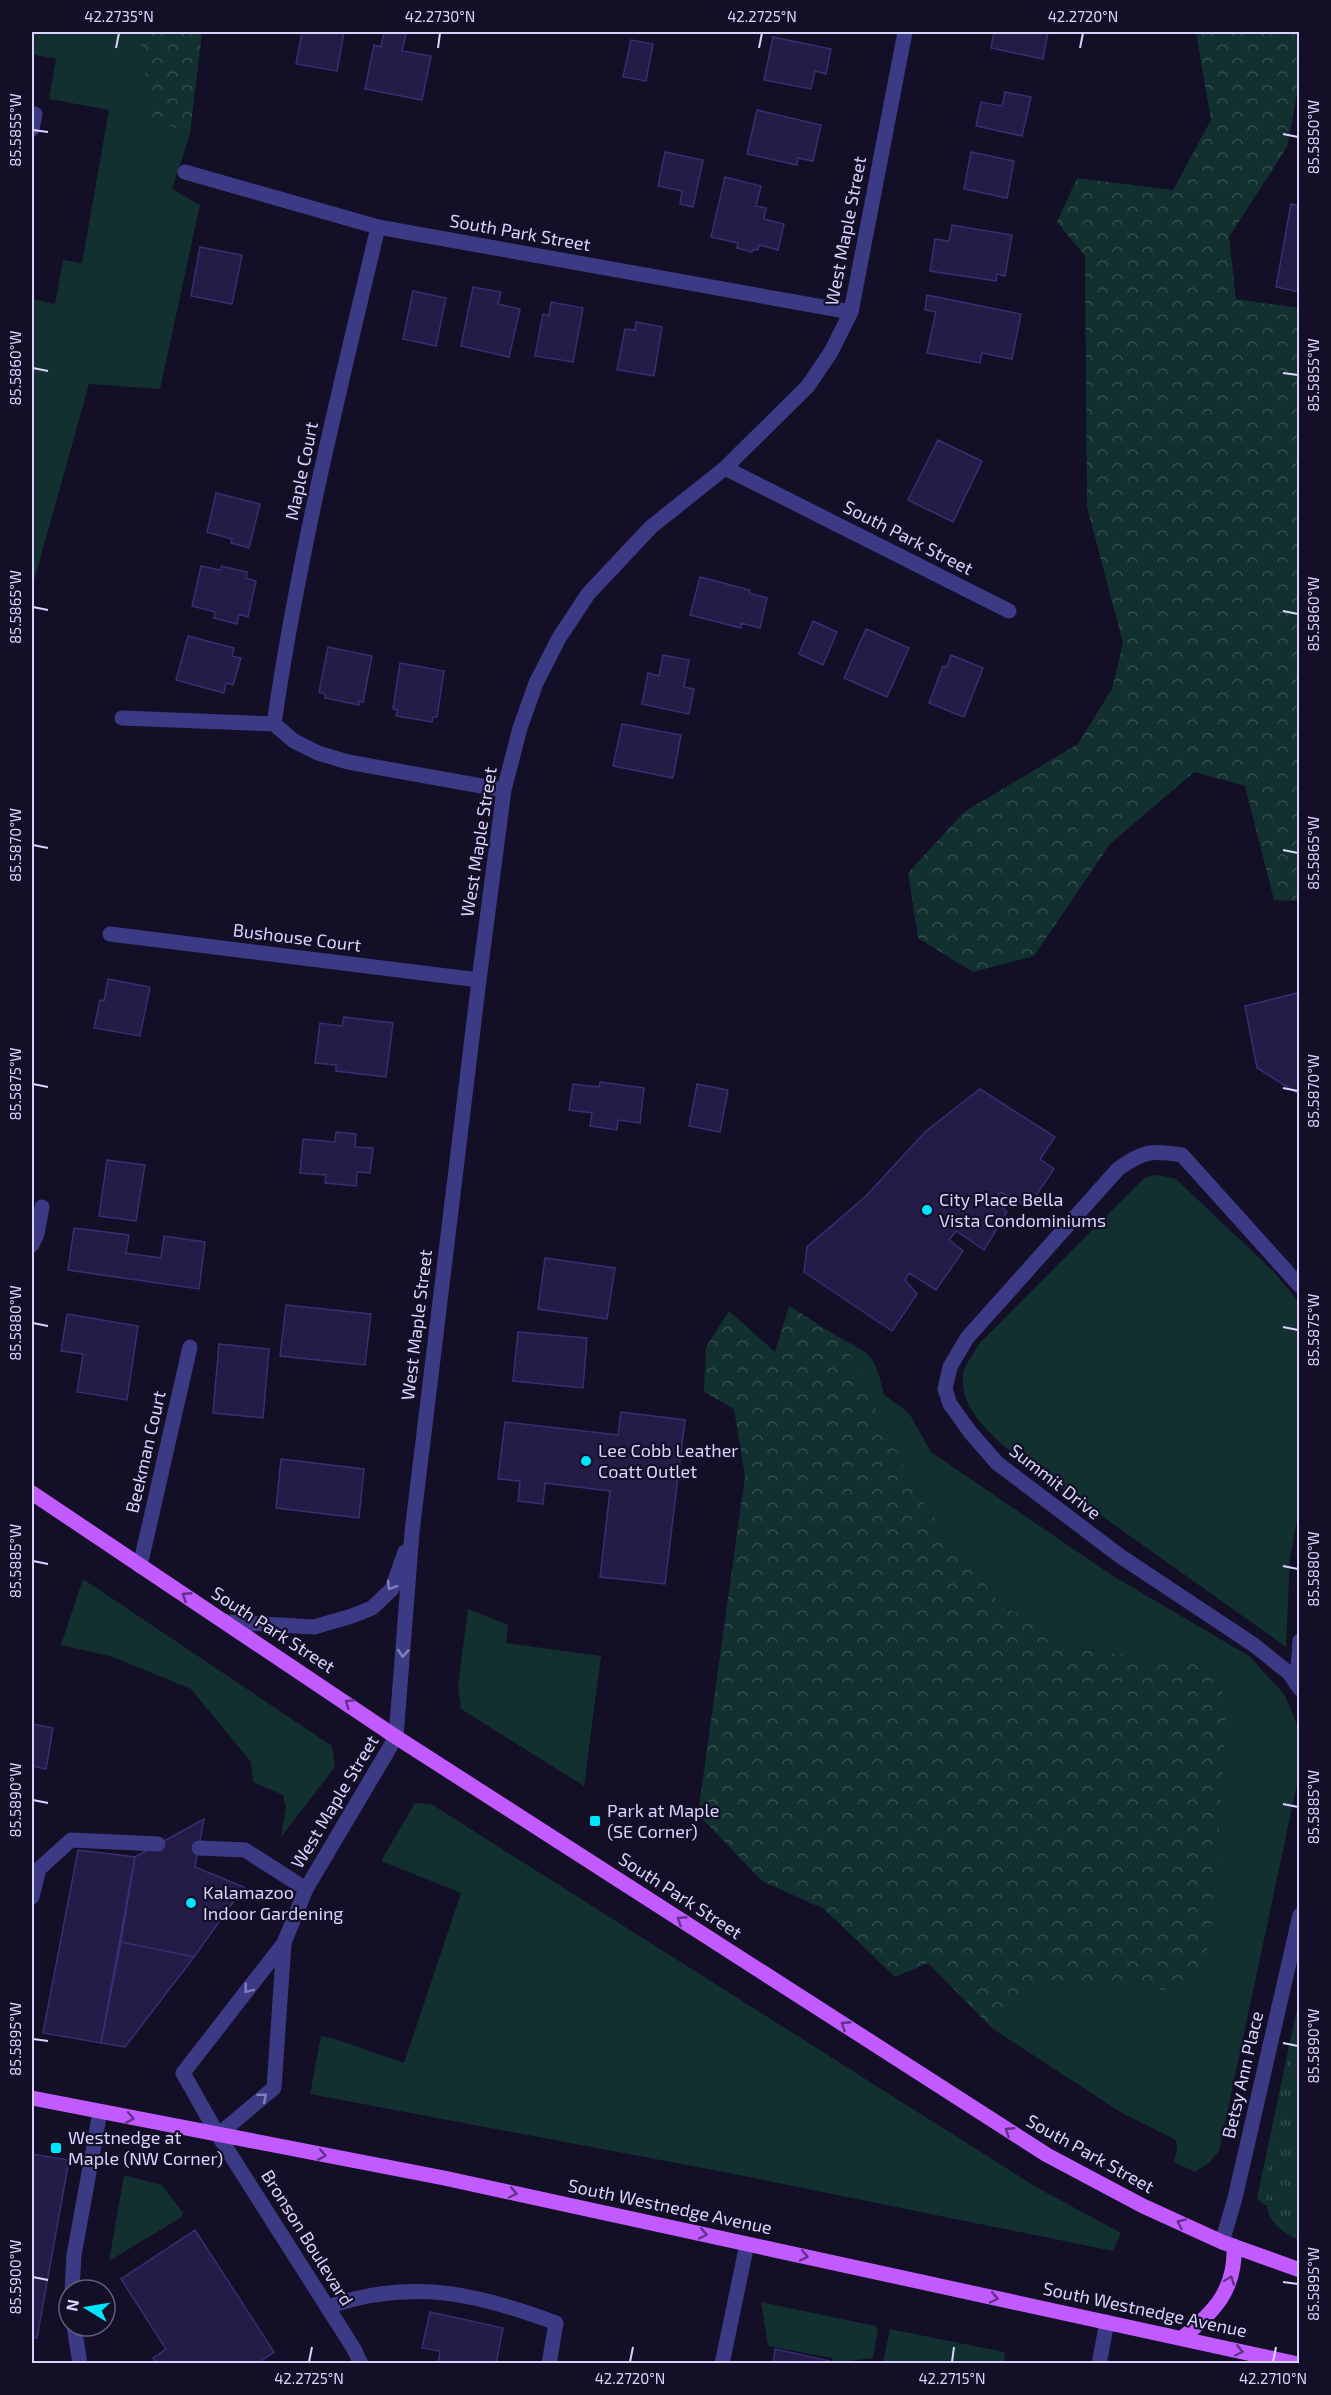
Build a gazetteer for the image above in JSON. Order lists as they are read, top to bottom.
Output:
{
  "streets": {
    "main road": ["South Park Street", "South Westnedge Avenue"],
    "street": [
      "West Maple Street",
      "Maple Court",
      "Bushouse Court",
      "Beekman Court",
      "Summit Drive",
      "Betsy Ann Place",
      "Bronson Boulevard"
    ]
  },
  "crossings": [
    ["West Maple Street", "South Park Street"],
    ["West Maple Street", "Bushouse Court"],
    ["West Maple Street", "South Westnedge Avenue"],
    ["West Maple Street", "Bronson Boulevard"],
    ["South Park Street", "Maple Court"],
    ["South Park Street", "Beekman Court"],
    ["South Park Street", "Betsy Ann Place"],
    ["South Westnedge Avenue", "Bronson Boulevard"]
  ],
  "one_way": ["South Park Street", "South Westnedge Avenue"],
  "places": {
    "other": ["City Place Bella Vista Condominiums", "Lee Cobb Leather Coatt Outlet", "Kalamazoo Indoor Gardening"],
    "transit": ["Park at Maple (SE Corner)", "Westnedge at Maple (NW Corner)"]
  },
  "north": "left",
  "coordinates": [
    "42.2735°N",
    "42.2730°N",
    "42.2725°N",
    "42.2720°N",
    "85.5855°W",
    "85.5850°W",
    "85.5860°W",
    "85.5865°W",
    "85.5870°W",
    "85.5875°W",
    "85.5880°W",
    "85.5885°W",
    "85.5890°W",
    "85.5895°W",
    "85.5900°W",
    "42.2715°N",
    "42.2710°N"
  ]
}
